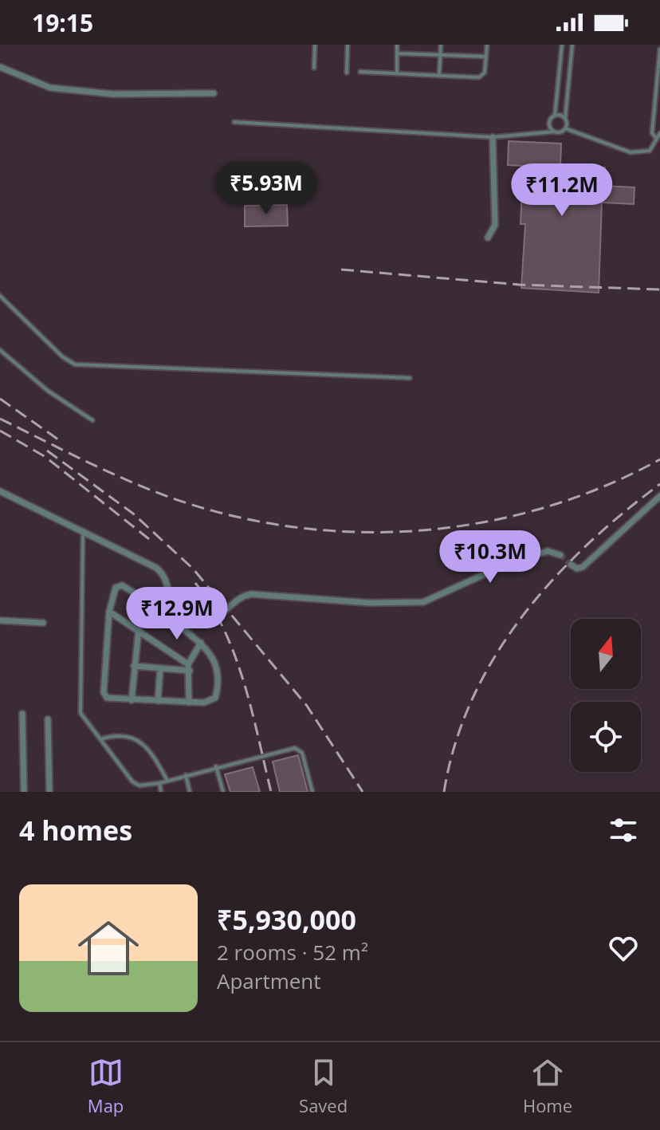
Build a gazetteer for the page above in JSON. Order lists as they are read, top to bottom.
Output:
{
  "north": "top",
  "page": {
    "status": "19:15",
    "price": [
      "₹5.93M",
      "₹11.2M",
      "₹10.3M",
      "₹12.9M"
    ],
    "heading": "4 homes",
    "list": [
      {
        "name": "₹5,930,000",
        "note": "2 rooms · 52 m² · Apartment"
      }
    ],
    "tabs": ["Map", "Saved", "Home"]
  }
}
